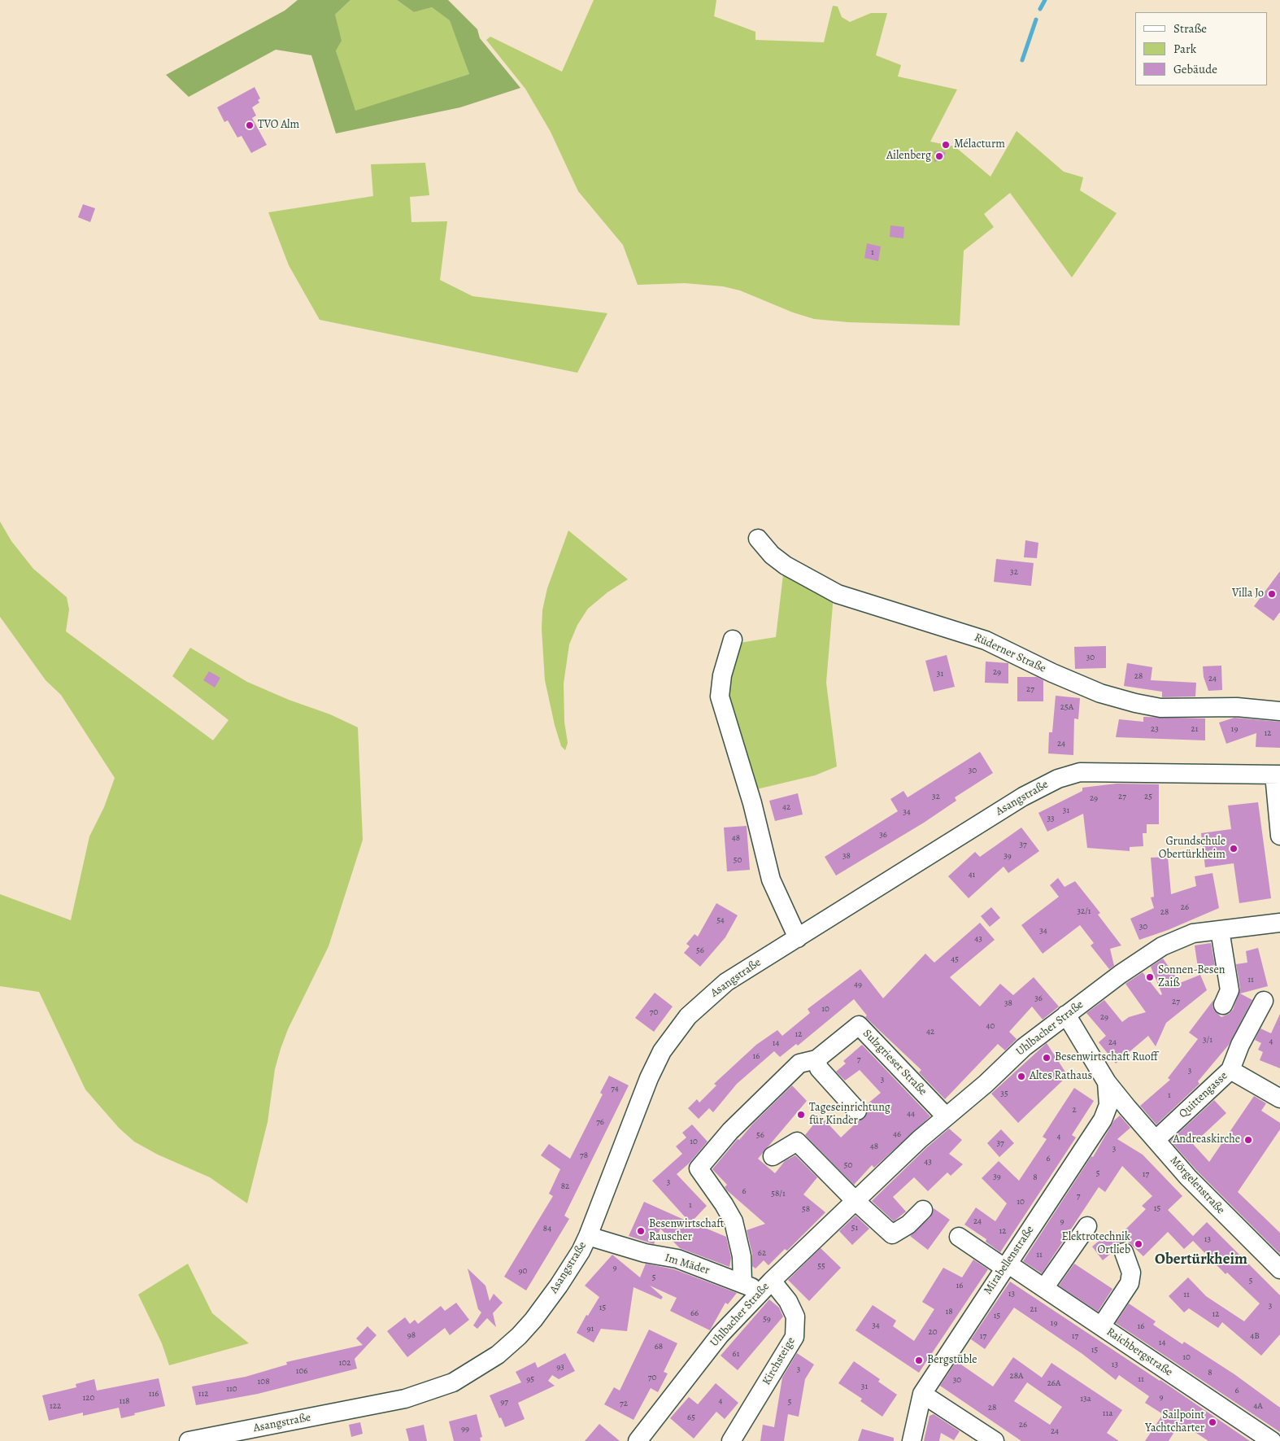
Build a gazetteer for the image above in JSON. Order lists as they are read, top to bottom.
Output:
{
  "streets": {
    "street": [
      "Rüderner Straße",
      "Asangstraße",
      "Uhlbacher Straße",
      "Sulzgrieser Straße",
      "Quittengasse",
      "Mörgelenstraße",
      "Mirabellenstraße",
      "Im Mäder",
      "Raichbergstraße",
      "Kirchsteige"
    ]
  },
  "crossings": [
    ["Asangstraße", "Im Mäder"],
    ["Uhlbacher Straße", "Sulzgrieser Straße"],
    ["Uhlbacher Straße", "Mörgelenstraße"],
    ["Uhlbacher Straße", "Im Mäder"],
    ["Uhlbacher Straße", "Kirchsteige"],
    ["Sulzgrieser Straße", "Im Mäder"],
    ["Quittengasse", "Mörgelenstraße"],
    ["Mörgelenstraße", "Mirabellenstraße"],
    ["Mirabellenstraße", "Raichbergstraße"],
    ["Im Mäder", "Kirchsteige"]
  ],
  "districts": ["Obertürkheim"],
  "places": [
    "TVO Alm",
    "Mélacturm",
    "Ailenberg",
    "Villa Jo",
    "Grundschule Obertürkheim",
    "Sonnen-Besen Zaiß",
    "Besenwirtschaft Ruoff",
    "Altes Rathaus",
    "Tageseinrichtung für Kinder",
    "Andreaskirche",
    "Besenwirtschaft Rauscher",
    "Elektrotechnik Ortlieb",
    "Bergstüble",
    "Sailpoint Yachtcharter"
  ],
  "house_numbers": [
    "1",
    "32",
    "30",
    "29",
    "31",
    "28",
    "24",
    "27",
    "25A",
    "23",
    "21",
    "19",
    "12",
    "24",
    "30",
    "32",
    "27",
    "25",
    "29",
    "42",
    "31",
    "34",
    "33",
    "36",
    "48",
    "37",
    "38",
    "39",
    "50",
    "41",
    "26",
    "32/1",
    "28",
    "54",
    "30",
    "34",
    "43",
    "56",
    "45",
    "11",
    "49",
    "36",
    "27",
    "38",
    "10",
    "70",
    "29",
    "40",
    "42",
    "12",
    "3/1",
    "4",
    "24",
    "14",
    "16",
    "7",
    "3",
    "3",
    "74",
    "35",
    "1",
    "2",
    "44",
    "76",
    "46",
    "56",
    "4",
    "10",
    "37",
    "48",
    "3",
    "78",
    "6",
    "43",
    "50",
    "5",
    "17",
    "39",
    "8",
    "3",
    "82",
    "6",
    "58/1",
    "7",
    "10",
    "1",
    "15",
    "58",
    "24",
    "9",
    "51",
    "84",
    "12",
    "13",
    "62",
    "11",
    "55",
    "9",
    "90",
    "5",
    "5",
    "16",
    "13",
    "11",
    "3",
    "15",
    "21",
    "18",
    "66",
    "12",
    "15",
    "59",
    "19",
    "34",
    "16",
    "91",
    "20",
    "98",
    "17",
    "17",
    "4B",
    "14",
    "68",
    "15",
    "61",
    "10",
    "102",
    "13",
    "93",
    "3",
    "106",
    "8",
    "28A",
    "70",
    "95",
    "11",
    "30",
    "108",
    "26A",
    "31",
    "110",
    "6",
    "116",
    "112",
    "9",
    "120",
    "13a",
    "118",
    "4",
    "97",
    "5",
    "72",
    "122",
    "4A",
    "28",
    "11a",
    "65",
    "26",
    "99",
    "24"
  ],
  "legend": ["Straße", "Park", "Gebäude"]
}
